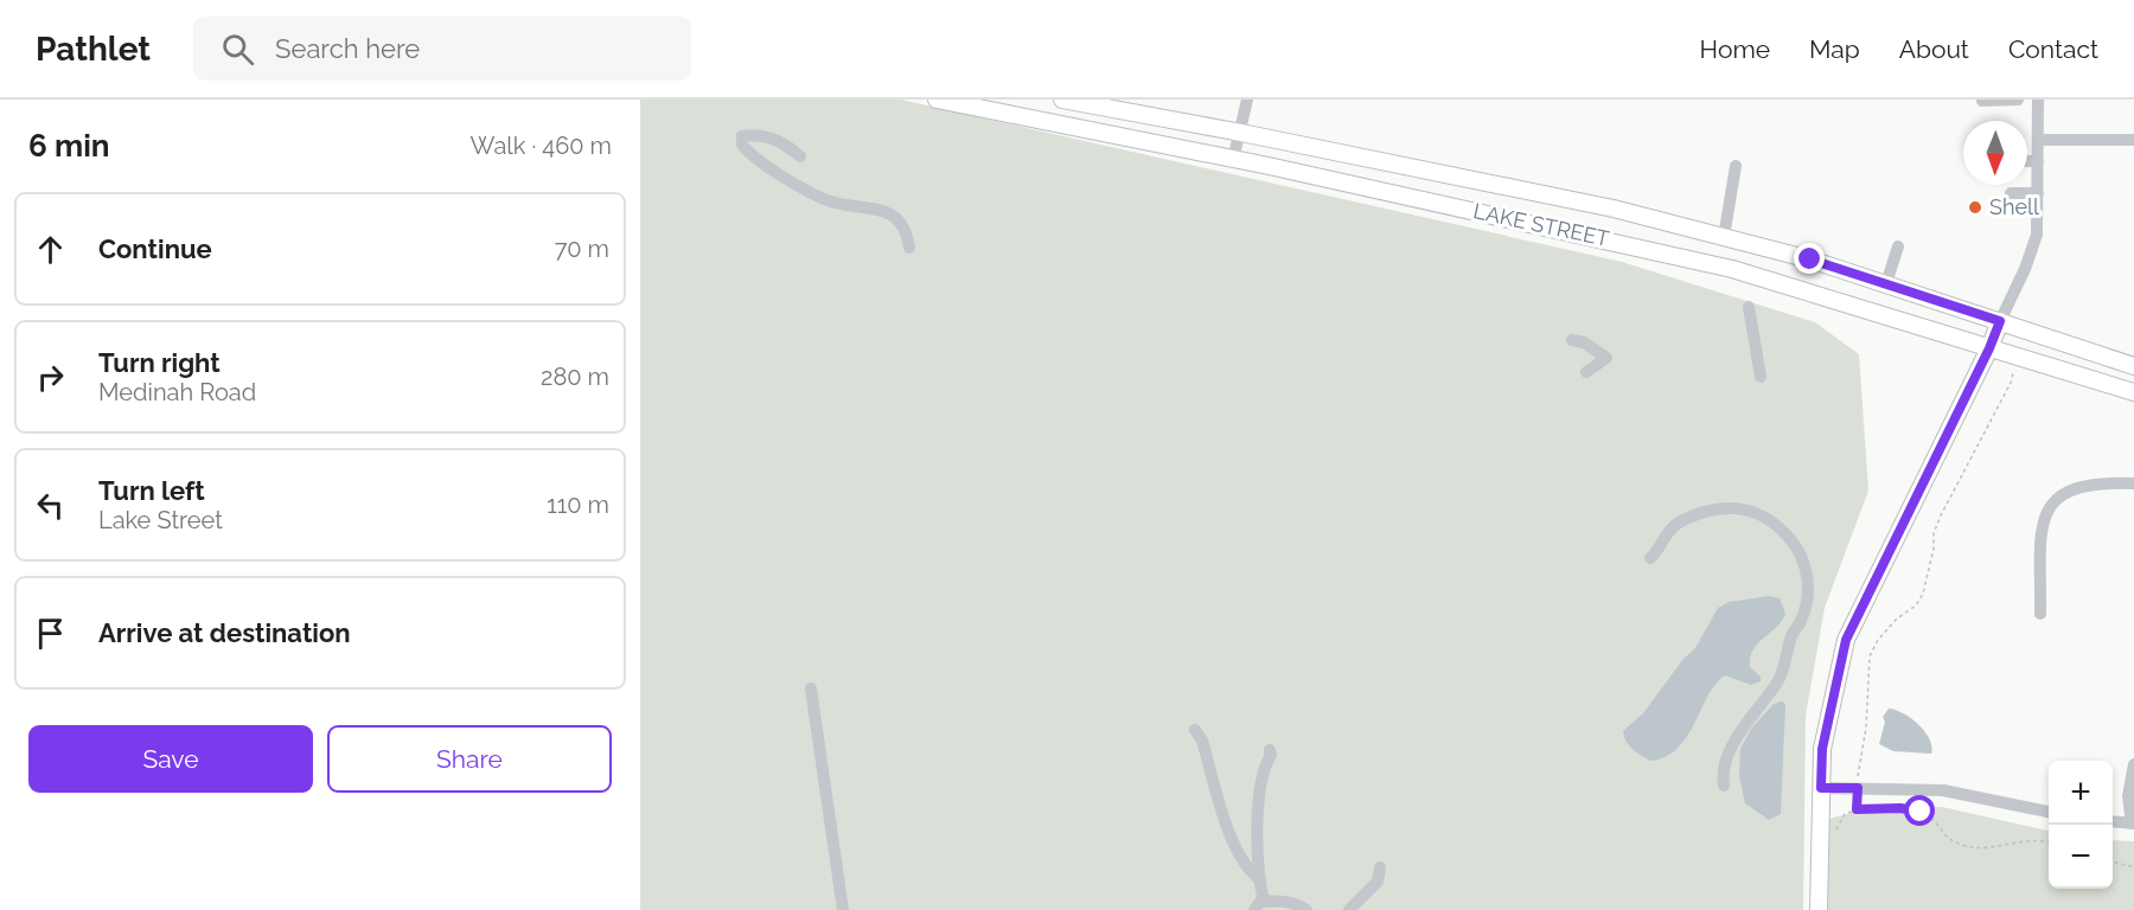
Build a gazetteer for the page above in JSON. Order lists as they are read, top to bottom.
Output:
{
  "streets": {
    "main road": ["LAKE STREET"]
  },
  "places": ["Shell"],
  "north": "bottom",
  "page": {
    "header": "Pathlet",
    "search": "Search here",
    "nav": [
      "Home",
      "Map",
      "About",
      "Contact"
    ],
    "heading": ["6 min", "Walk · 460 m"],
    "list": [
      ["Continue", "70 m"],
      ["Turn right", "Medinah Road", "280 m"],
      ["Turn left", "Lake Street", "110 m"],
      "Arrive at destination"
    ],
    "buttons": ["Save", "Share"],
    "map_buttons": ["+", "−"]
  }
}
